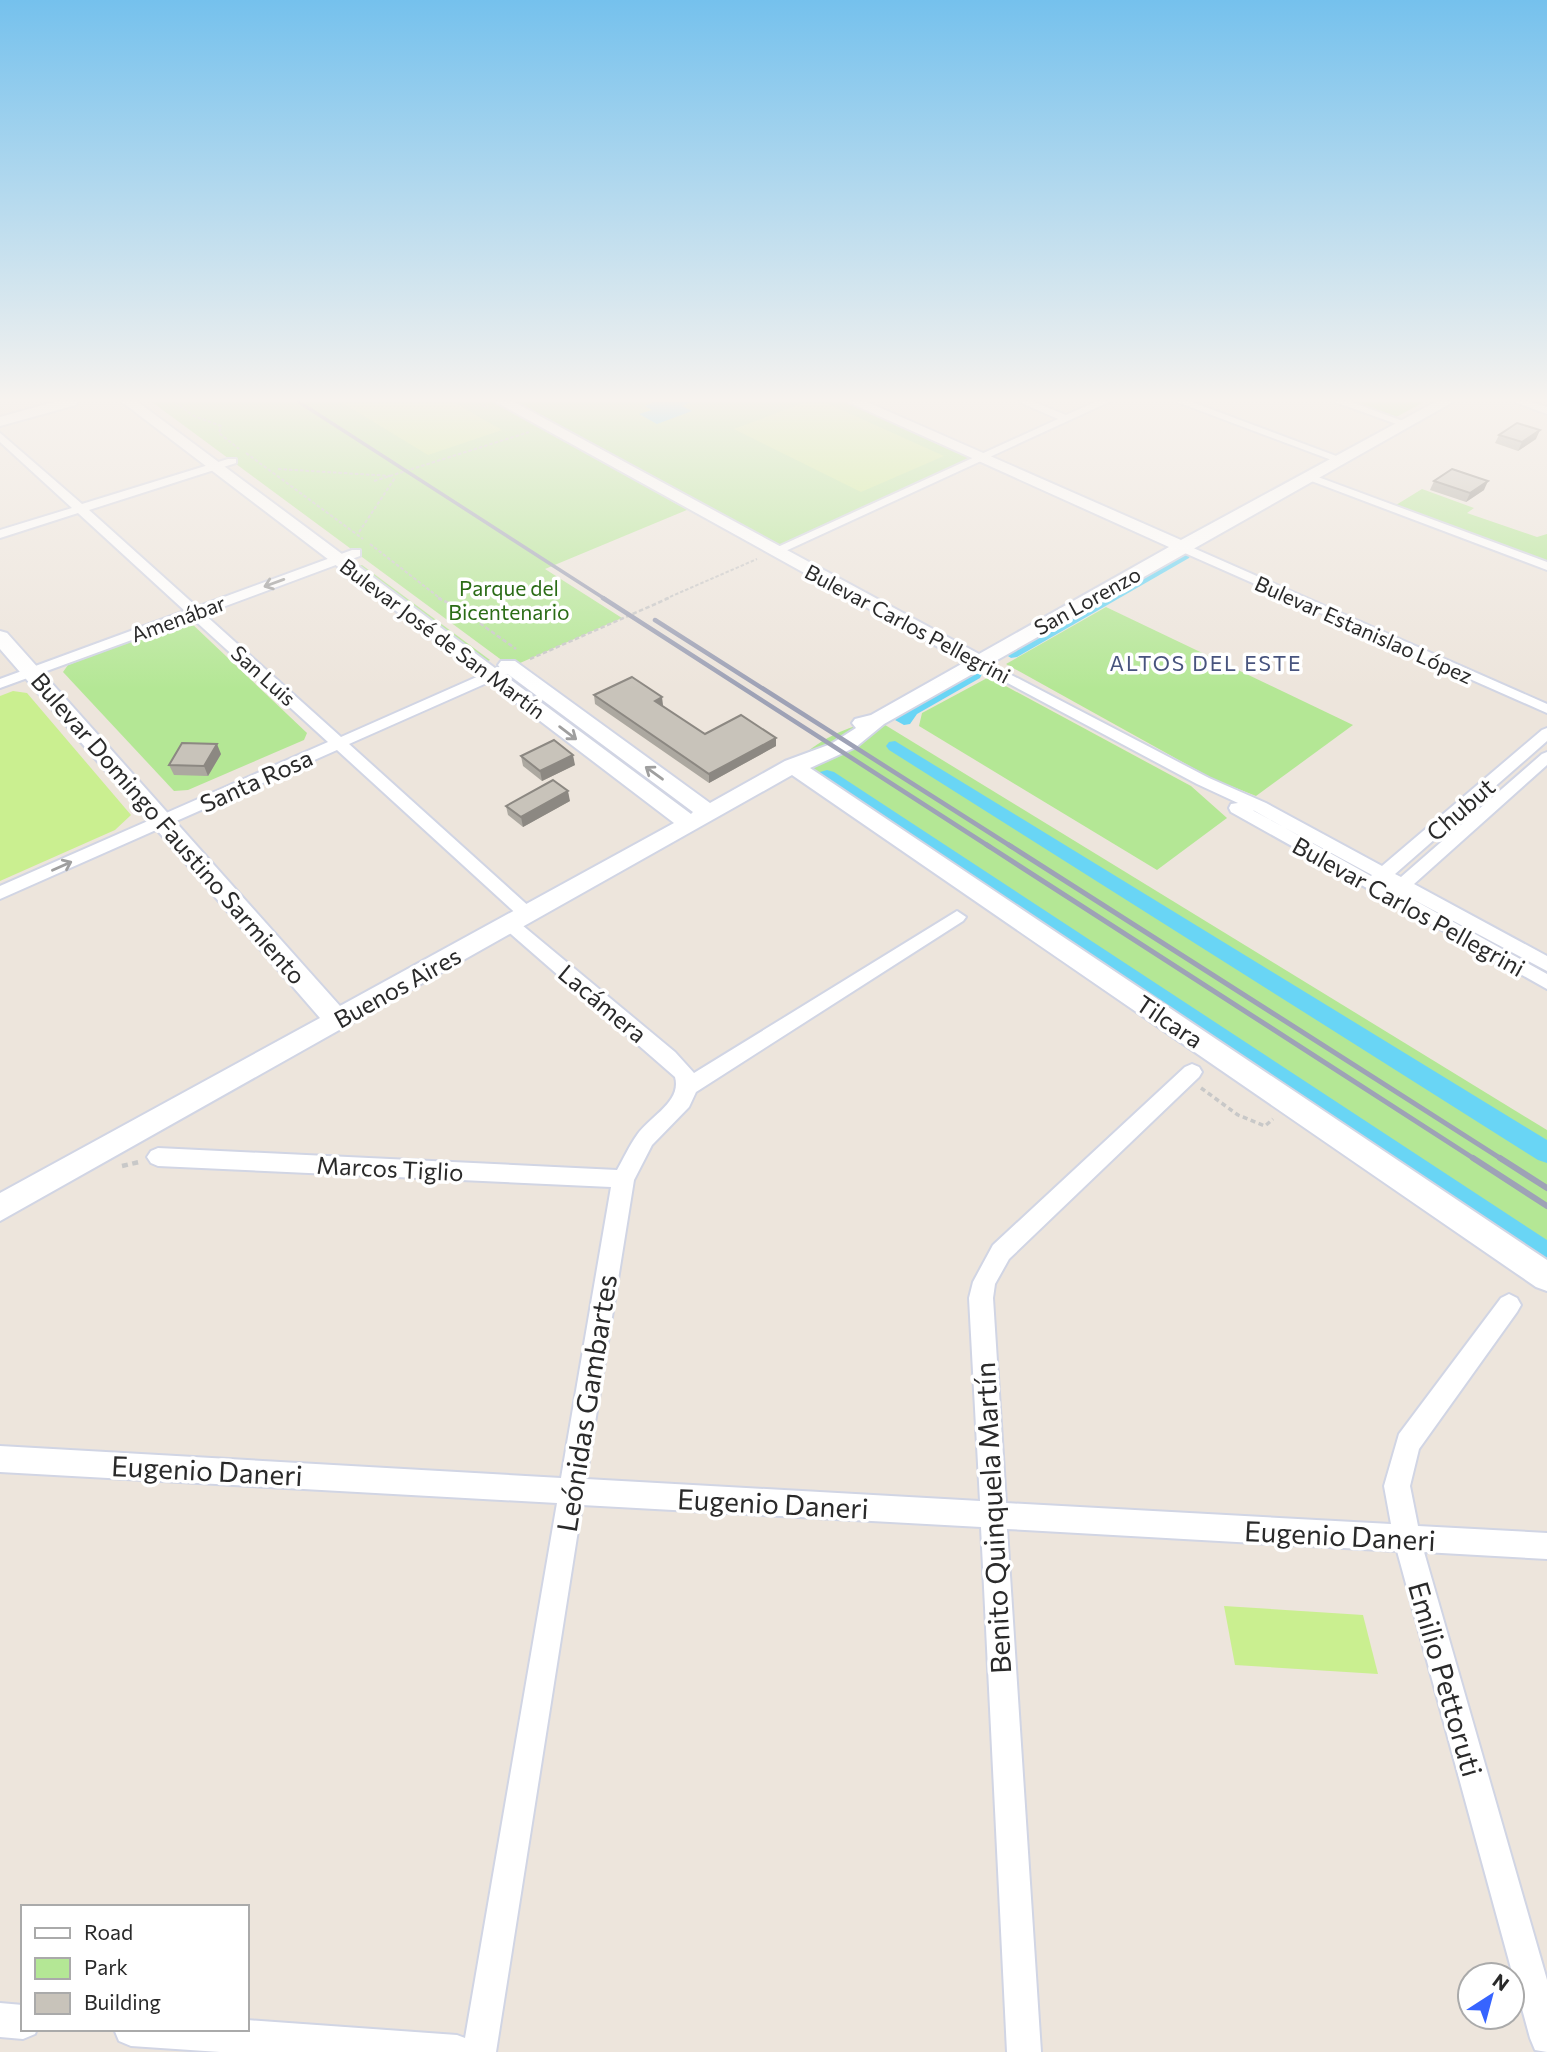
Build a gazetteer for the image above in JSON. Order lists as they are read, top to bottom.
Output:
{
  "streets": {
    "main road": [
      "San Lorenzo",
      "Bulevar Carlos Pellegrini",
      "Bulevar Estanislao López",
      "Bulevar José de San Martín",
      "Bulevar Domingo Faustino Sarmiento",
      "Buenos Aires",
      "Tilcara"
    ],
    "street": [
      "Amenábar",
      "San Luis",
      "Santa Rosa",
      "Chubut",
      "Lacámera",
      "Marcos Tiglio",
      "Leónidas Gambartes",
      "Eugenio Daneri",
      "Benito Quinquela Martín",
      "Emilio Pettoruti"
    ]
  },
  "crossings": [
    ["San Lorenzo", "Bulevar Carlos Pellegrini"],
    ["San Lorenzo", "Bulevar Estanislao López"],
    ["San Lorenzo", "Buenos Aires"],
    ["Amenábar", "Bulevar José de San Martín"],
    ["Amenábar", "San Luis"],
    ["Amenábar", "Bulevar Domingo Faustino Sarmiento"],
    ["Bulevar Carlos Pellegrini", "Chubut"],
    ["Bulevar José de San Martín", "Santa Rosa"],
    ["Bulevar José de San Martín", "Buenos Aires"],
    ["San Luis", "Santa Rosa"],
    ["San Luis", "Buenos Aires"],
    ["San Luis", "Lacámera"],
    ["Santa Rosa", "Bulevar Domingo Faustino Sarmiento"],
    ["Bulevar Domingo Faustino Sarmiento", "Buenos Aires"],
    ["Buenos Aires", "Lacámera"],
    ["Buenos Aires", "Tilcara"],
    ["Lacámera", "Leónidas Gambartes"],
    ["Marcos Tiglio", "Leónidas Gambartes"],
    ["Leónidas Gambartes", "Eugenio Daneri"],
    ["Eugenio Daneri", "Benito Quinquela Martín"],
    ["Eugenio Daneri", "Emilio Pettoruti"]
  ],
  "one_way": ["Amenábar"],
  "districts": ["ALTOS DEL ESTE"],
  "parks": ["Parque del Bicentenario"],
  "legend": ["Road", "Park", "Building"],
  "north": "top right"
}
